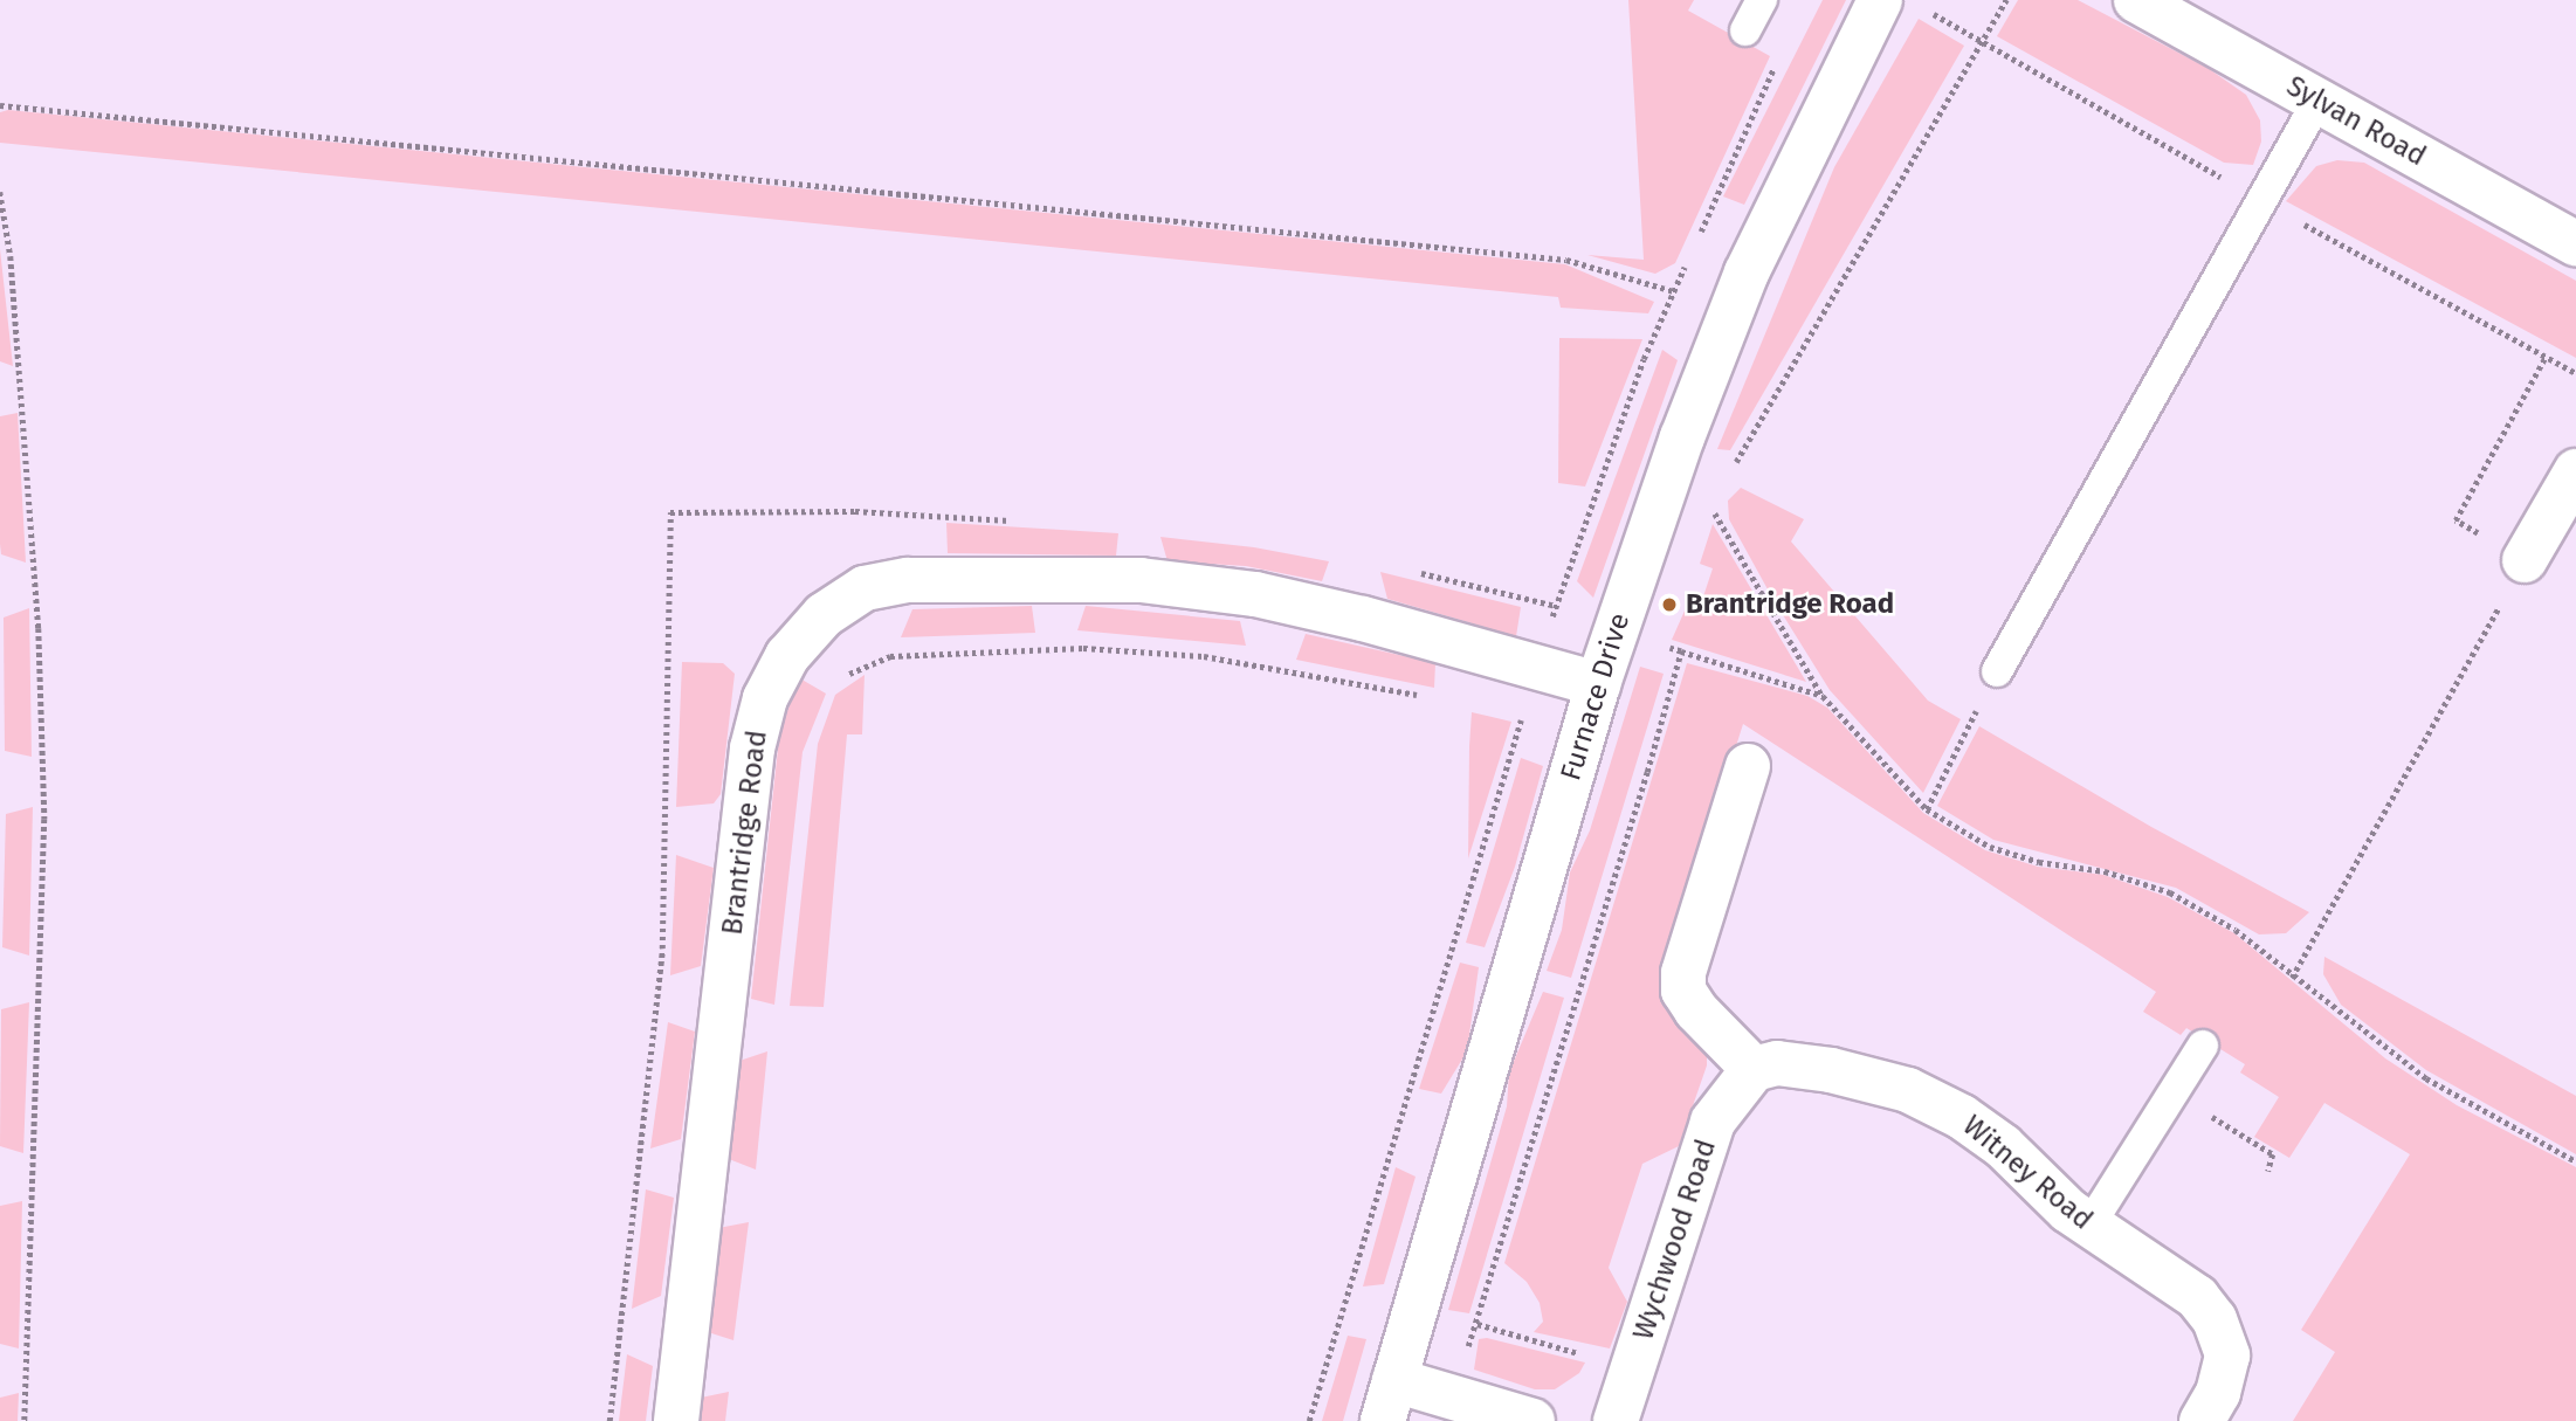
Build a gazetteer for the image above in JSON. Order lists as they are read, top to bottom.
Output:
{
  "streets": {
    "street": [
      "Sylvan Road",
      "Furnace Drive",
      "Brantridge Road",
      "Witney Road",
      "Wychwood Road"
    ]
  },
  "crossings": [
    ["Furnace Drive", "Brantridge Road"],
    ["Witney Road", "Wychwood Road"]
  ],
  "places": ["Brantridge Road"]
}
